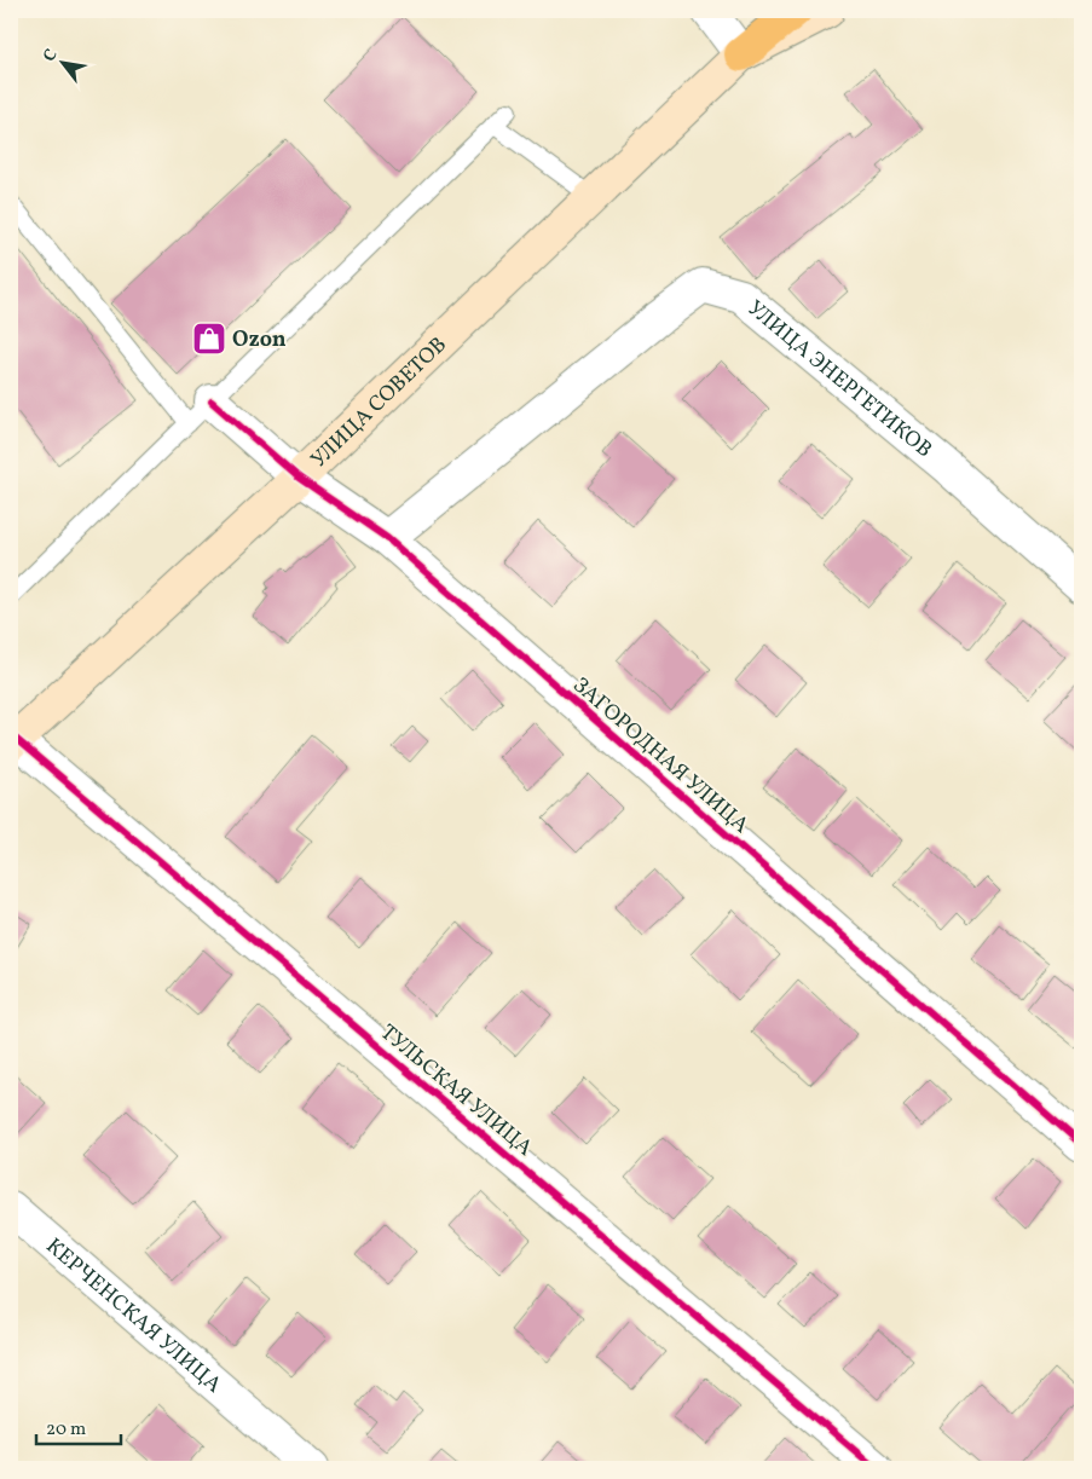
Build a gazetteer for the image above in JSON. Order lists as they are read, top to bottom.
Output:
{
  "streets": {
    "main road": ["УЛИЦА СОВЕТОВ"],
    "street": [
      "УЛИЦА ЭНЕРГЕТИКОВ",
      "ЗАГОРОДНАЯ УЛИЦА",
      "ТУЛЬСКАЯ УЛИЦА",
      "КЕРЧЕНСКАЯ УЛИЦА"
    ]
  },
  "crossings": [
    ["УЛИЦА ЭНЕРГЕТИКОВ", "ЗАГОРОДНАЯ УЛИЦА"],
    ["УЛИЦА СОВЕТОВ", "ЗАГОРОДНАЯ УЛИЦА"],
    ["УЛИЦА СОВЕТОВ", "ТУЛЬСКАЯ УЛИЦА"]
  ],
  "places": {
    "shop": ["Ozon"]
  },
  "scale_bar": "20 m",
  "north": "top left"
}
